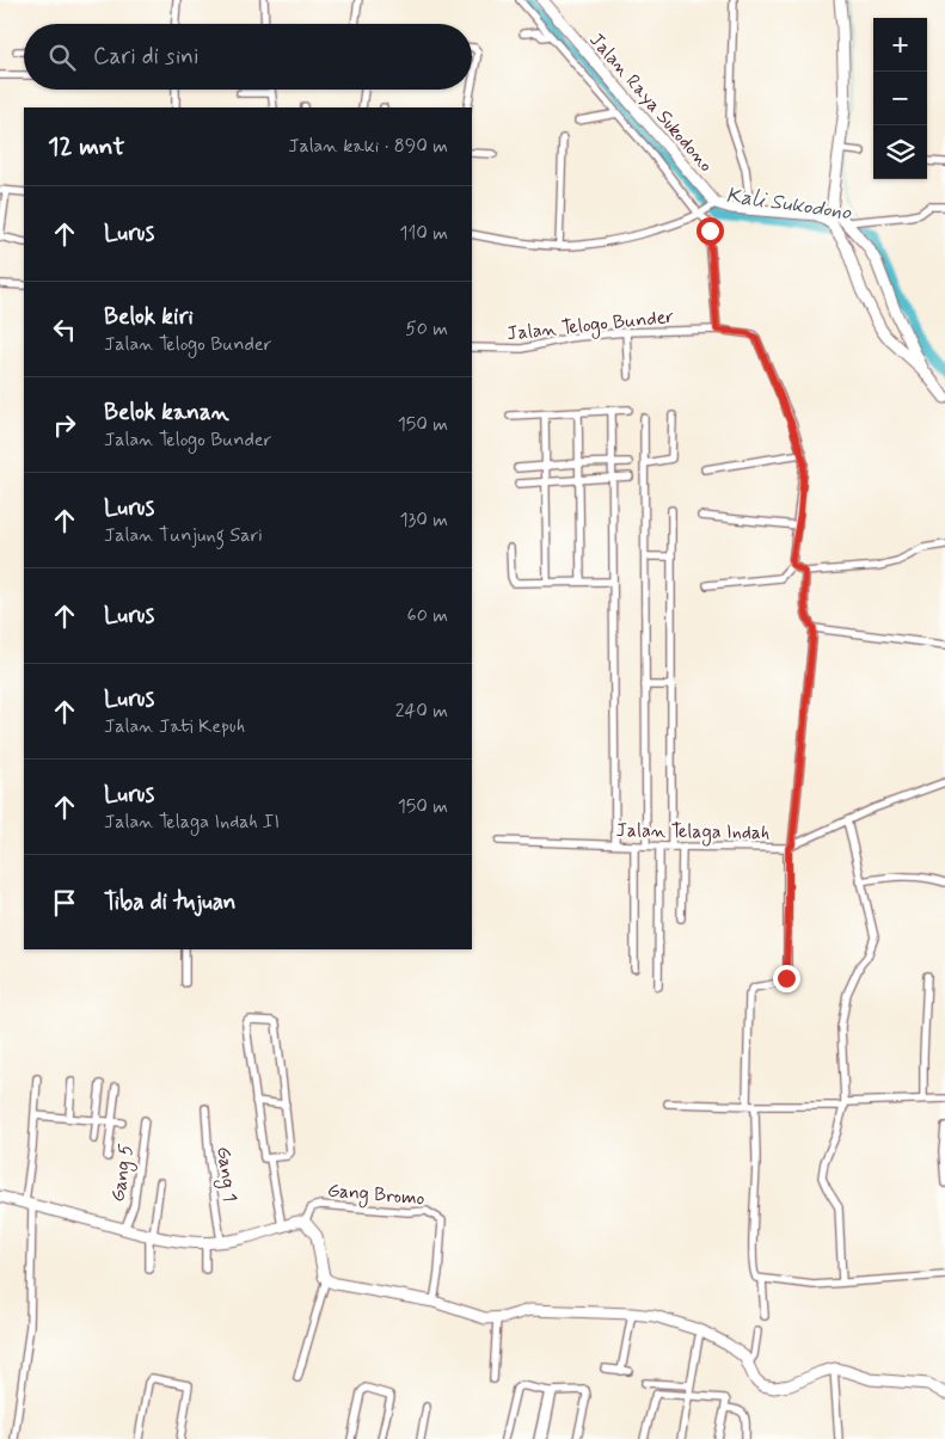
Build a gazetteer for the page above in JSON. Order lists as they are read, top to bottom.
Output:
{
  "streets": {
    "street": [
      "Jalan Raya Sukodono",
      "Jalan Telogo Bunder",
      "Jalan Telaga Indah",
      "Gang 5",
      "Gang 1",
      "Gang Bromo"
    ]
  },
  "water": ["Kali Sukodono"],
  "page": {
    "map_buttons": ["+", "−"],
    "search": "Cari di sini",
    "heading": ["12 mnt", "Jalan kaki · 890 m"],
    "list": [
      ["Lurus", "110 m"],
      ["Belok kiri", "Jalan Telogo Bunder", "50 m"],
      ["Belok kanan", "Jalan Telogo Bunder", "150 m"],
      ["Lurus", "Jalan Tunjung Sari", "130 m"],
      ["Lurus", "60 m"],
      ["Lurus", "Jalan Jati Kepuh", "240 m"],
      ["Lurus", "Jalan Telaga Indah II", "150 m"],
      "Tiba di tujuan"
    ]
  }
}
